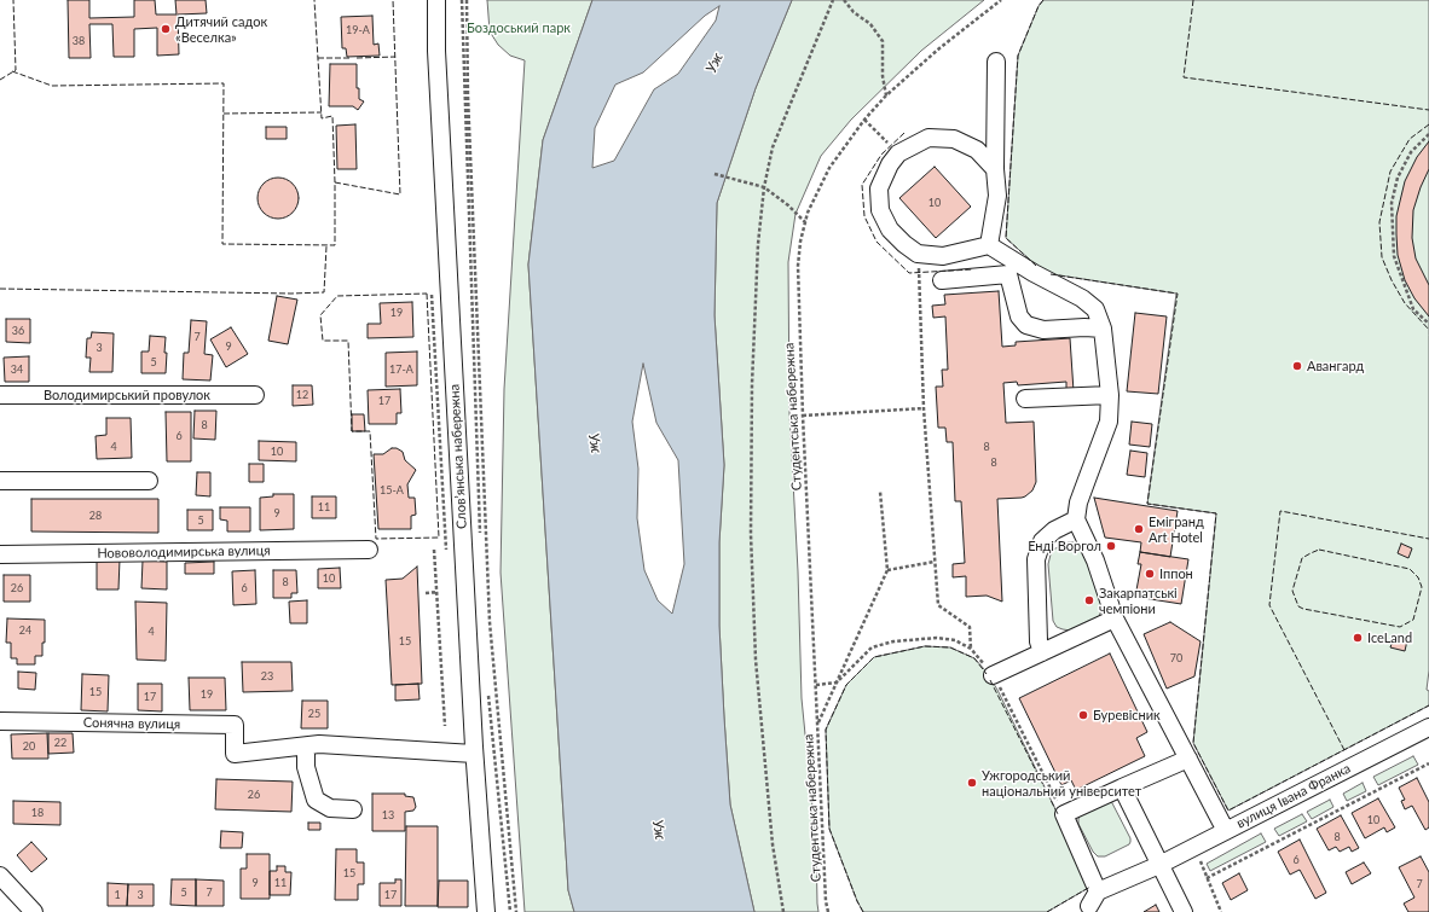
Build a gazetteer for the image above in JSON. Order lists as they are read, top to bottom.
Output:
{
  "streets": {
    "street": [
      "Володимирський провулок",
      "Словʼянська набережна",
      "Нововолодимирська вулиця",
      "Сонячна вулиця",
      "вулиця Івана Франка"
    ],
    "path": ["Студентська набережна"]
  },
  "water": ["Уж"],
  "parks": ["Боздоський парк"],
  "places": [
    "Дитячий садок «Веселка»",
    "Авангард",
    "Емігранд Art Hotel",
    "Енді Воргол",
    "Іппон",
    "Закарпатські чемпіони",
    "IceLand",
    "Буревісник",
    "Ужгородський національний університет"
  ],
  "house_numbers": [
    "19-А",
    "38",
    "10",
    "19",
    "36",
    "7",
    "9",
    "3",
    "5",
    "34",
    "17-А",
    "12",
    "17",
    "8",
    "6",
    "4",
    "8",
    "10",
    "8",
    "15-А",
    "11",
    "9",
    "28",
    "5",
    "10",
    "8",
    "26",
    "6",
    "24",
    "4",
    "15",
    "70",
    "23",
    "15",
    "19",
    "17",
    "25",
    "22",
    "20",
    "26",
    "18",
    "13",
    "10",
    "8",
    "6",
    "15",
    "9",
    "11",
    "7",
    "5",
    "7",
    "1",
    "3",
    "17"
  ]
}
